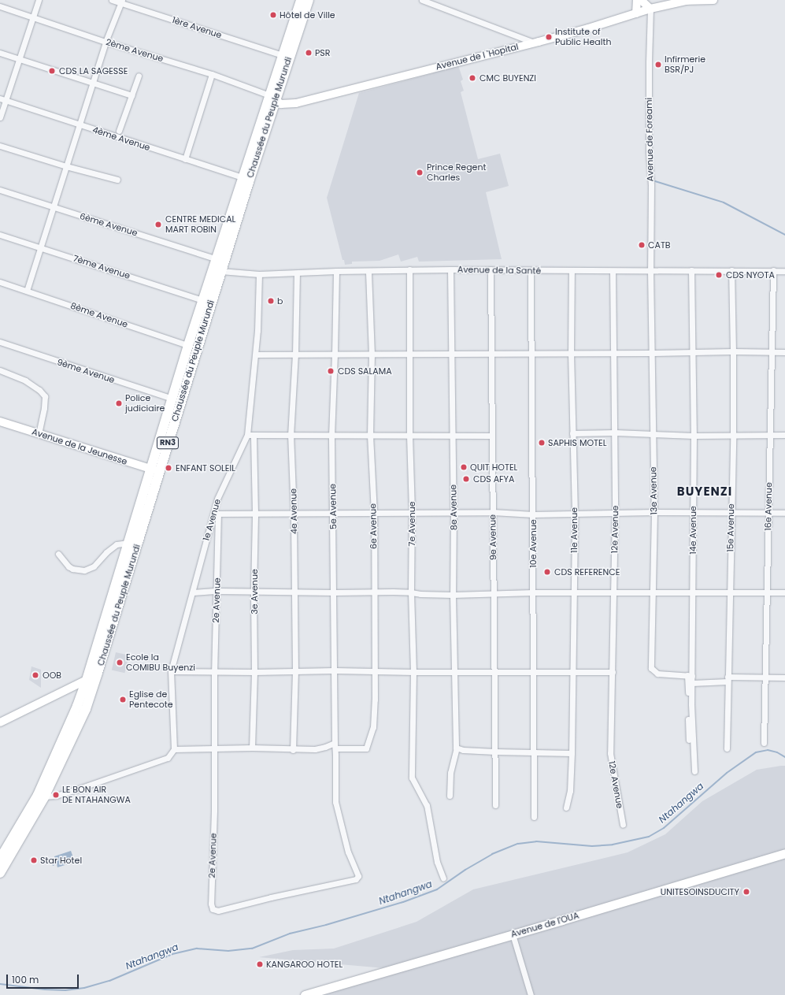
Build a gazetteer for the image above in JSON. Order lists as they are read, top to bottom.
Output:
{
  "streets": {
    "highway": ["Chaussée du Peuple Murundi", "RN3"],
    "main road": ["Avenue de l'OUA"],
    "street": [
      "1ère Avenue",
      "2ème Avenue",
      "Avenue de l 'Hopital",
      "4ème Avenue",
      "Avenue de Foreami",
      "6ème Avenue",
      "7ème Avenue",
      "Avenue de la Santé",
      "8ème Avenue",
      "9ème Avenue",
      "Avenue de la Jeunesse",
      "13e Avenue",
      "5e Avenue",
      "16e Avenue",
      "8e Avenue",
      "4e Avenue",
      "1e Avenue",
      "7e Avenue",
      "6e Avenue",
      "15e Avenue",
      "12e Avenue",
      "11e Avenue",
      "14e Avenue",
      "9e Avenue",
      "10e Avenue",
      "3e Avenue",
      "2e Avenue"
    ]
  },
  "crossings": [
    ["1ère Avenue", "Chaussée du Peuple Murundi"],
    ["2ème Avenue", "Avenue de l 'Hopital"],
    ["2ème Avenue", "Chaussée du Peuple Murundi"],
    ["Avenue de l 'Hopital", "Chaussée du Peuple Murundi"],
    ["Avenue de l 'Hopital", "Avenue de Foreami"],
    ["Chaussée du Peuple Murundi", "4ème Avenue"],
    ["Chaussée du Peuple Murundi", "6ème Avenue"],
    ["Chaussée du Peuple Murundi", "7ème Avenue"],
    ["Chaussée du Peuple Murundi", "Avenue de la Santé"],
    ["Chaussée du Peuple Murundi", "8ème Avenue"],
    ["Chaussée du Peuple Murundi", "9ème Avenue"],
    ["Chaussée du Peuple Murundi", "Avenue de la Jeunesse"],
    ["Avenue de Foreami", "Avenue de la Santé"],
    ["Avenue de Foreami", "13e Avenue"],
    ["Avenue de la Santé", "13e Avenue"],
    ["Avenue de la Santé", "5e Avenue"],
    ["Avenue de la Santé", "16e Avenue"],
    ["Avenue de la Santé", "8e Avenue"],
    ["Avenue de la Santé", "4e Avenue"],
    ["Avenue de la Santé", "1e Avenue"],
    ["Avenue de la Santé", "7e Avenue"],
    ["Avenue de la Santé", "6e Avenue"],
    ["Avenue de la Santé", "15e Avenue"],
    ["Avenue de la Santé", "12e Avenue"],
    ["Avenue de la Santé", "11e Avenue"],
    ["Avenue de la Santé", "14e Avenue"],
    ["Avenue de la Santé", "9e Avenue"],
    ["Avenue de la Santé", "10e Avenue"],
    ["13e Avenue", "14e Avenue"],
    ["5e Avenue", "6e Avenue"],
    ["5e Avenue", "2e Avenue"],
    ["1e Avenue", "3e Avenue"],
    ["1e Avenue", "2e Avenue"],
    ["6e Avenue", "2e Avenue"]
  ],
  "districts": ["BUYENZI"],
  "water": ["Ntahangwa"],
  "places": [
    "Hôtel de Ville",
    "Institute of Public Health",
    "PSR",
    "Infirmerie BSR/PJ",
    "CDS LA SAGESSE",
    "CMC BUYENZI",
    "Prince Regent Charles",
    "CENTRE MEDICAL MART ROBIN",
    "CATB",
    "CDS NYOTA",
    "b",
    "CDS SALAMA",
    "Police judiciaire",
    "SAPHIS MOTEL",
    "QUIT HOTEL",
    "ENFANT SOLEIL",
    "CDS AFYA",
    "CDS REFERENCE",
    "Ecole la COMIBU Buyenzi",
    "OOB",
    "Eglise de Pentecote",
    "LE BON AIR DE NTAHANGWA",
    "Star Hotel",
    "UNITESOINSDUCITY",
    "KANGAROO HOTEL"
  ],
  "scale_bar": "100 m"
}
